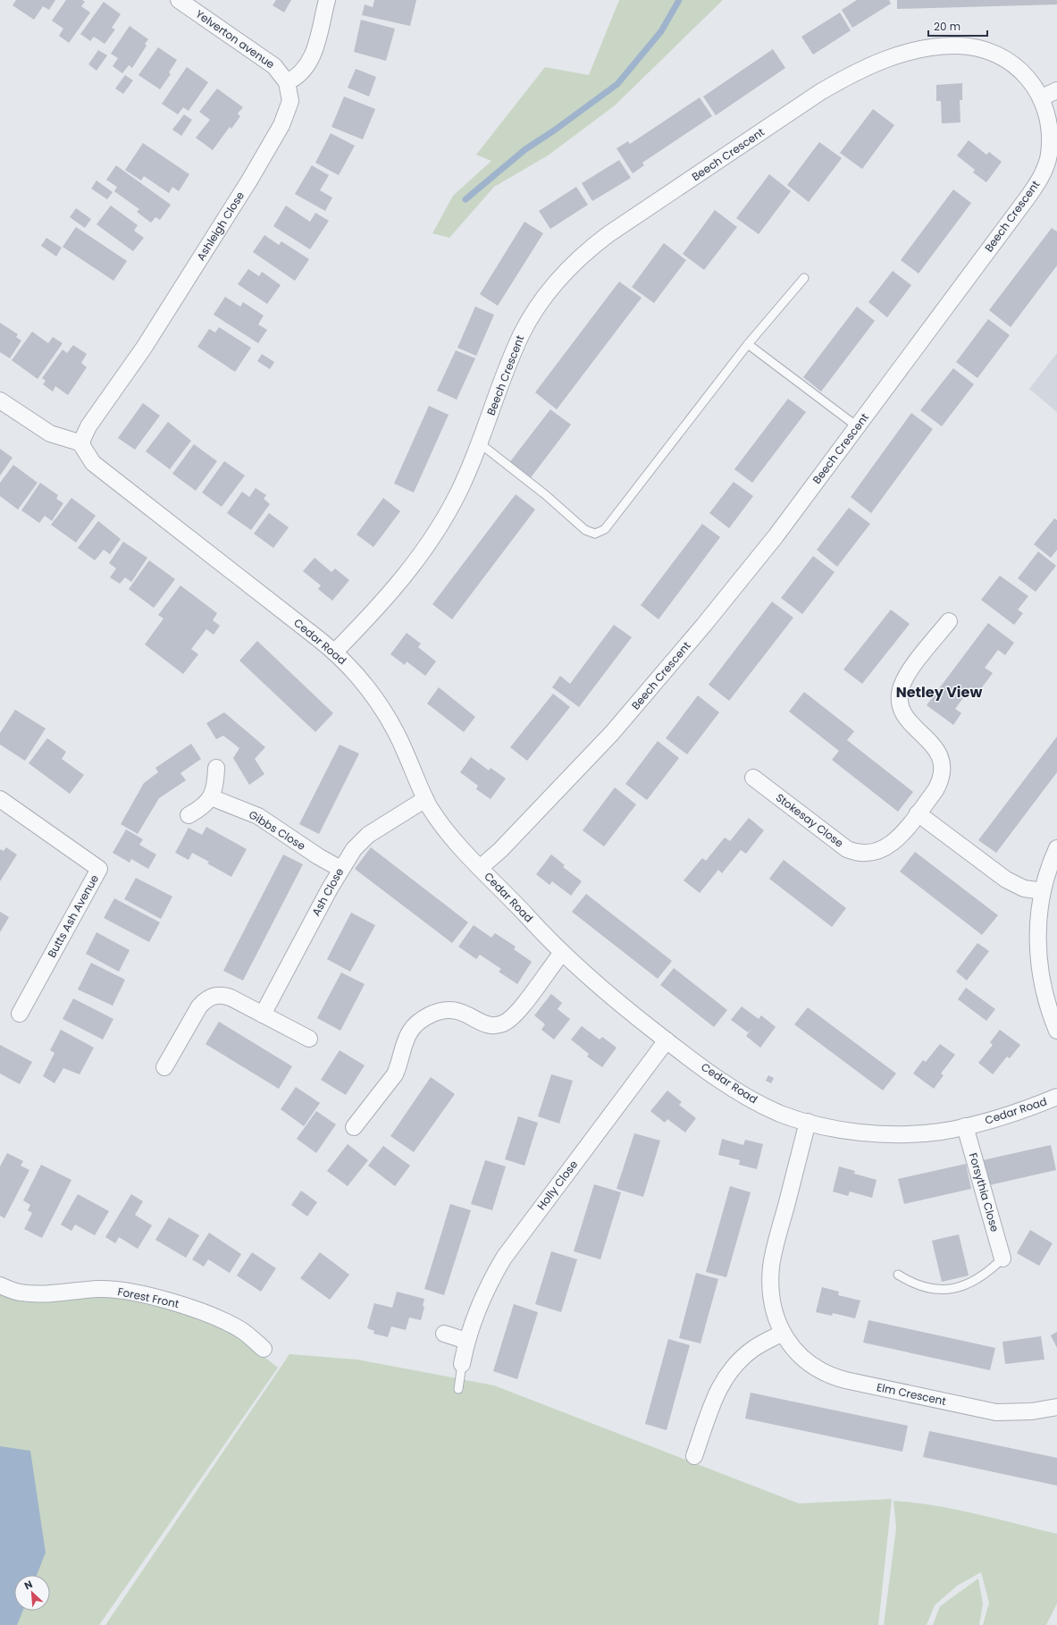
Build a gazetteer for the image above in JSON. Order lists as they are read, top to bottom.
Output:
{
  "streets": {
    "street": [
      "Yelverton avenue",
      "Beech Crescent",
      "Ashleigh Close",
      "Cedar Road",
      "Stokesay Close",
      "Gibbs Close",
      "Ash Close",
      "Butts Ash Avenue",
      "Holly Close",
      "Forsythia Close",
      "Forest Front",
      "Elm Crescent"
    ]
  },
  "crossings": [
    ["Yelverton avenue", "Ashleigh Close"],
    ["Beech Crescent", "Cedar Road"],
    ["Ashleigh Close", "Cedar Road"],
    ["Cedar Road", "Ash Close"],
    ["Cedar Road", "Holly Close"],
    ["Cedar Road", "Forsythia Close"],
    ["Cedar Road", "Elm Crescent"],
    ["Gibbs Close", "Ash Close"]
  ],
  "districts": ["Netley View"],
  "scale_bar": "20 m",
  "north": "top left"
}
